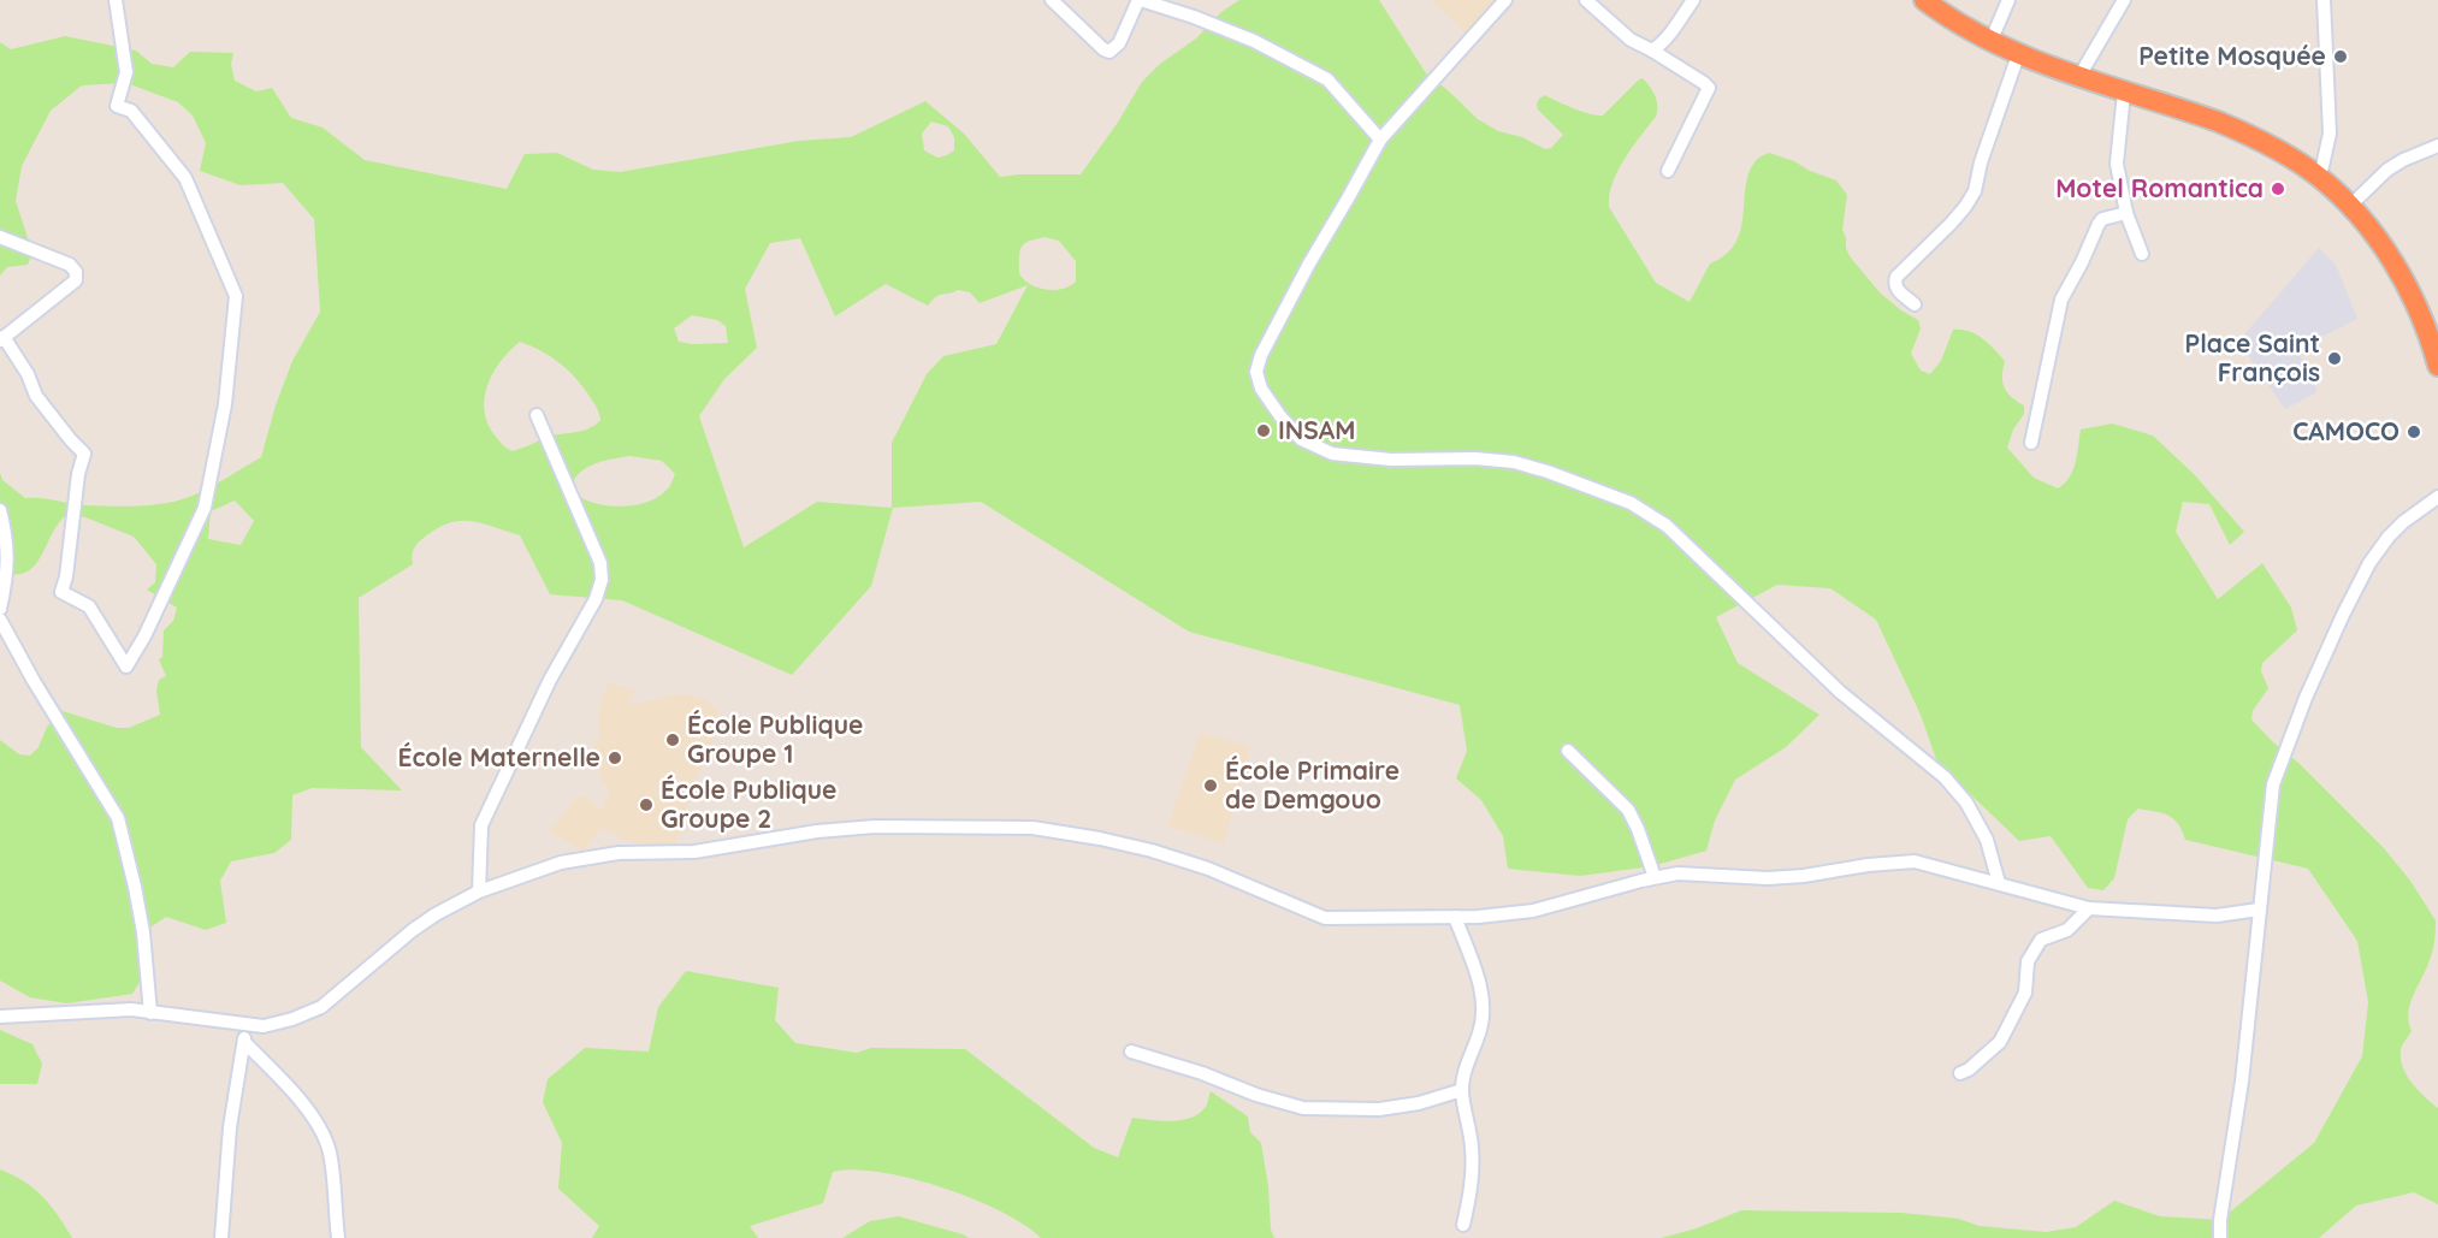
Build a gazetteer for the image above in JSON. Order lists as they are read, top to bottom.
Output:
{
  "places": [
    "Petite Mosquée",
    "Motel Romantica",
    "Place Saint François",
    "INSAM",
    "CAMOCO",
    "École Publique Groupe 1",
    "École Maternelle",
    "École Primaire de Demgouo",
    "École Publique Groupe 2"
  ]
}
